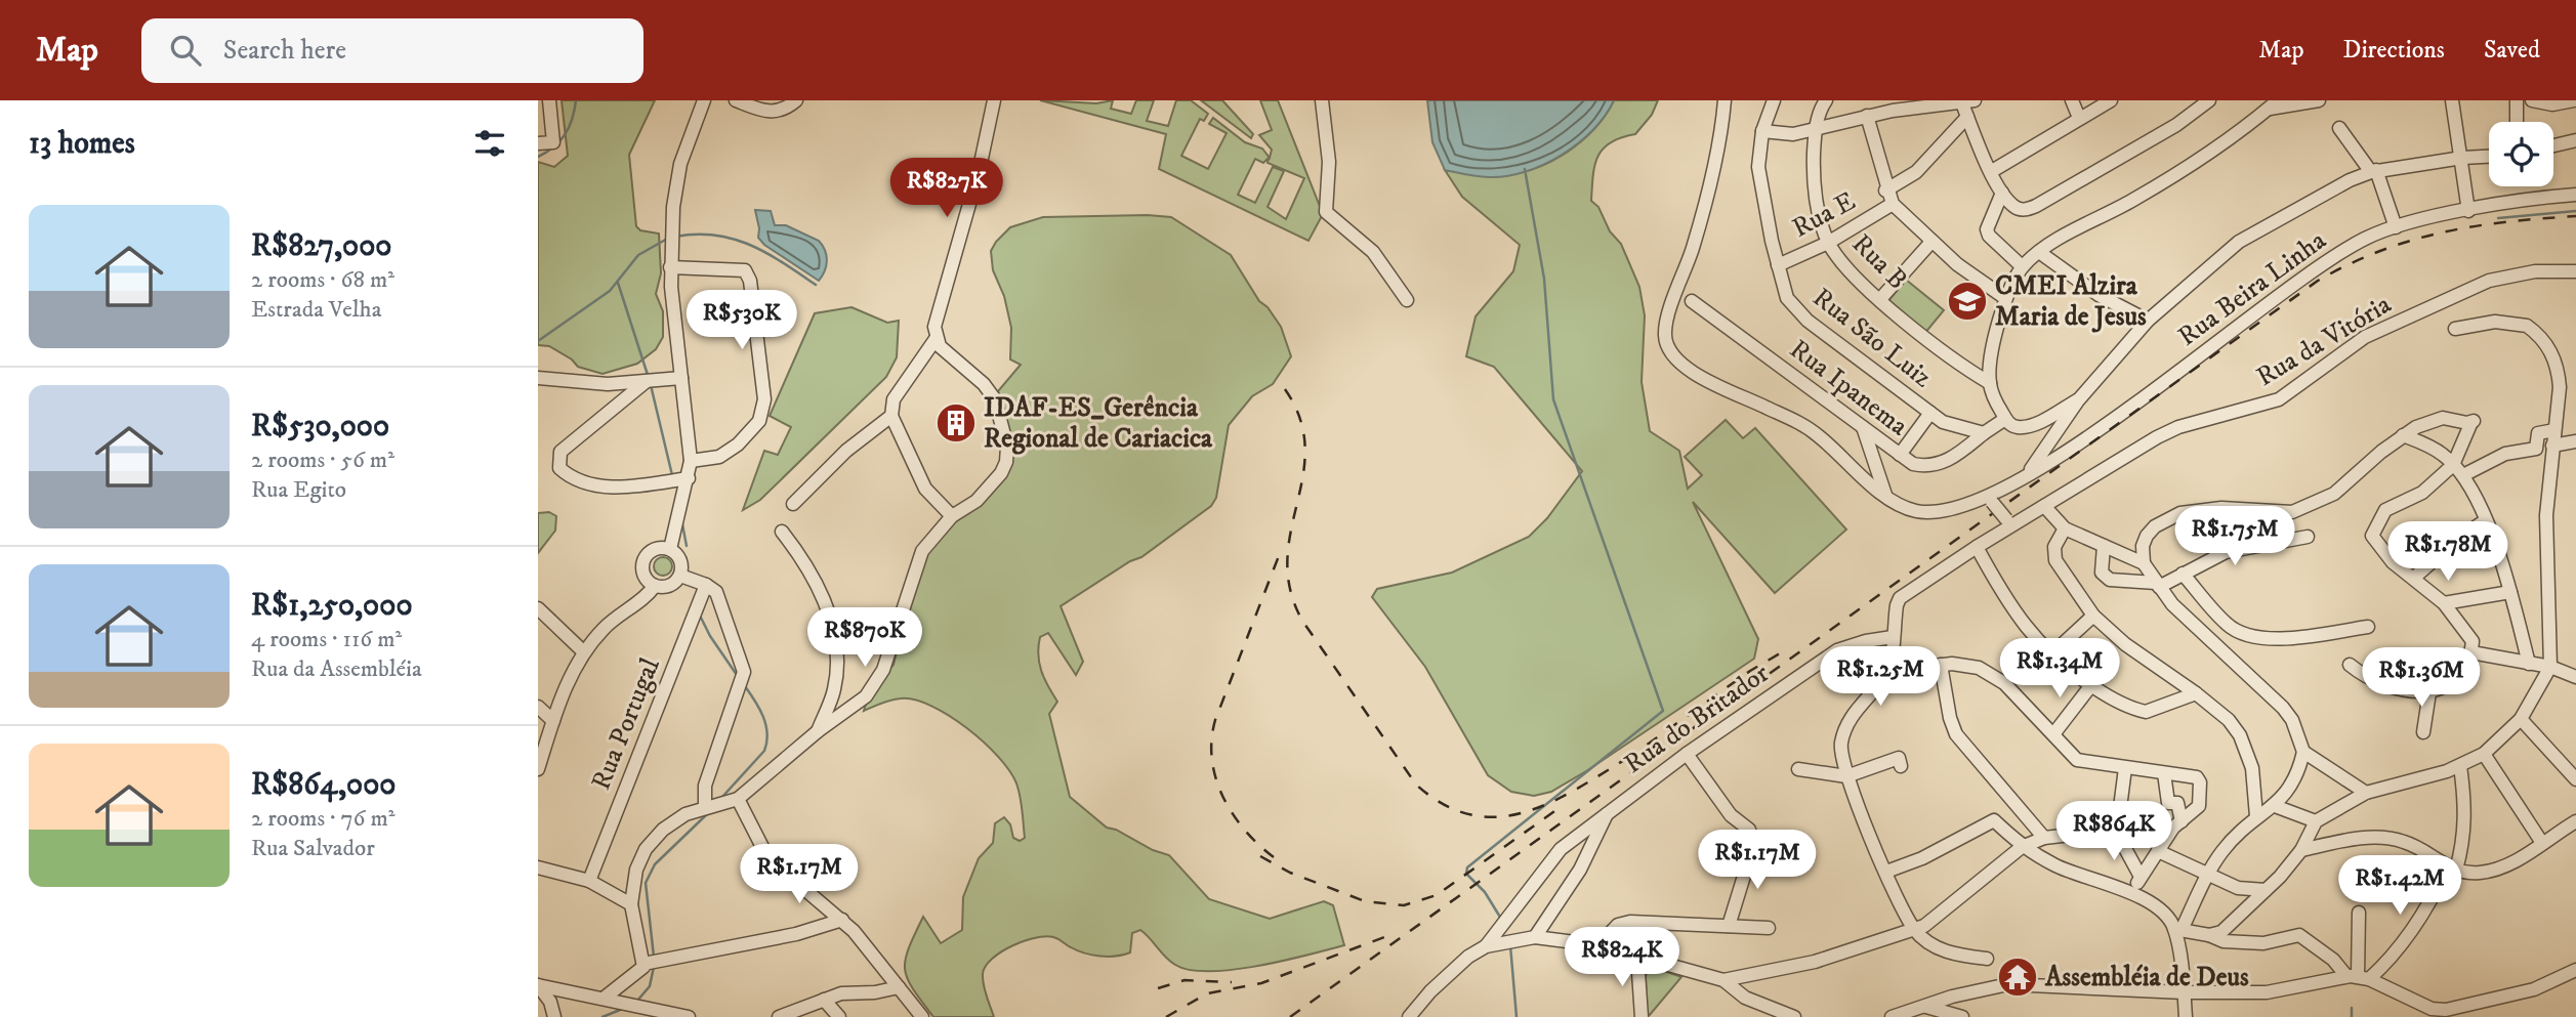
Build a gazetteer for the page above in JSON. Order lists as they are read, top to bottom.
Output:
{
  "streets": {
    "street": [
      "Rua E",
      "Rua B",
      "Rua Beira Linha",
      "Rua São Luiz",
      "Rua da Vitória",
      "Rua Ipanema",
      "Rua do Britador",
      "Rua Portugal"
    ]
  },
  "crossings": [
    ["Rua E", "Rua B"],
    ["Rua E", "Rua São Luiz"],
    ["Rua São Luiz", "Rua Ipanema"],
    ["Rua da Vitória", "Rua do Britador"]
  ],
  "places": {
    "school or university": ["CMEI Alzira Maria de Jesus"],
    "building": ["IDAF-ES_Gerência Regional de Cariacica"],
    "temple": ["Assembléia de Deus"]
  },
  "page": {
    "header": "Map",
    "search": "Search here",
    "nav": ["Map", "Directions", "Saved"],
    "heading": "13 homes",
    "price": [
      "R$827K",
      "R$530K",
      "R$1.75M",
      "R$1.78M",
      "R$870K",
      "R$1.34M",
      "R$1.25M",
      "R$1.36M",
      "R$864K",
      "R$1.17M",
      "R$1.17M",
      "R$1.42M",
      "R$824K"
    ],
    "list": [
      {
        "name": "R$827,000",
        "note": "2 rooms · 68 m² · Estrada Velha"
      },
      {
        "name": "R$530,000",
        "note": "2 rooms · 56 m² · Rua Egito"
      },
      {
        "name": "R$1,250,000",
        "note": "4 rooms · 116 m² · Rua da Assembléia"
      },
      {
        "name": "R$864,000",
        "note": "2 rooms · 76 m² · Rua Salvador"
      }
    ]
  }
}
